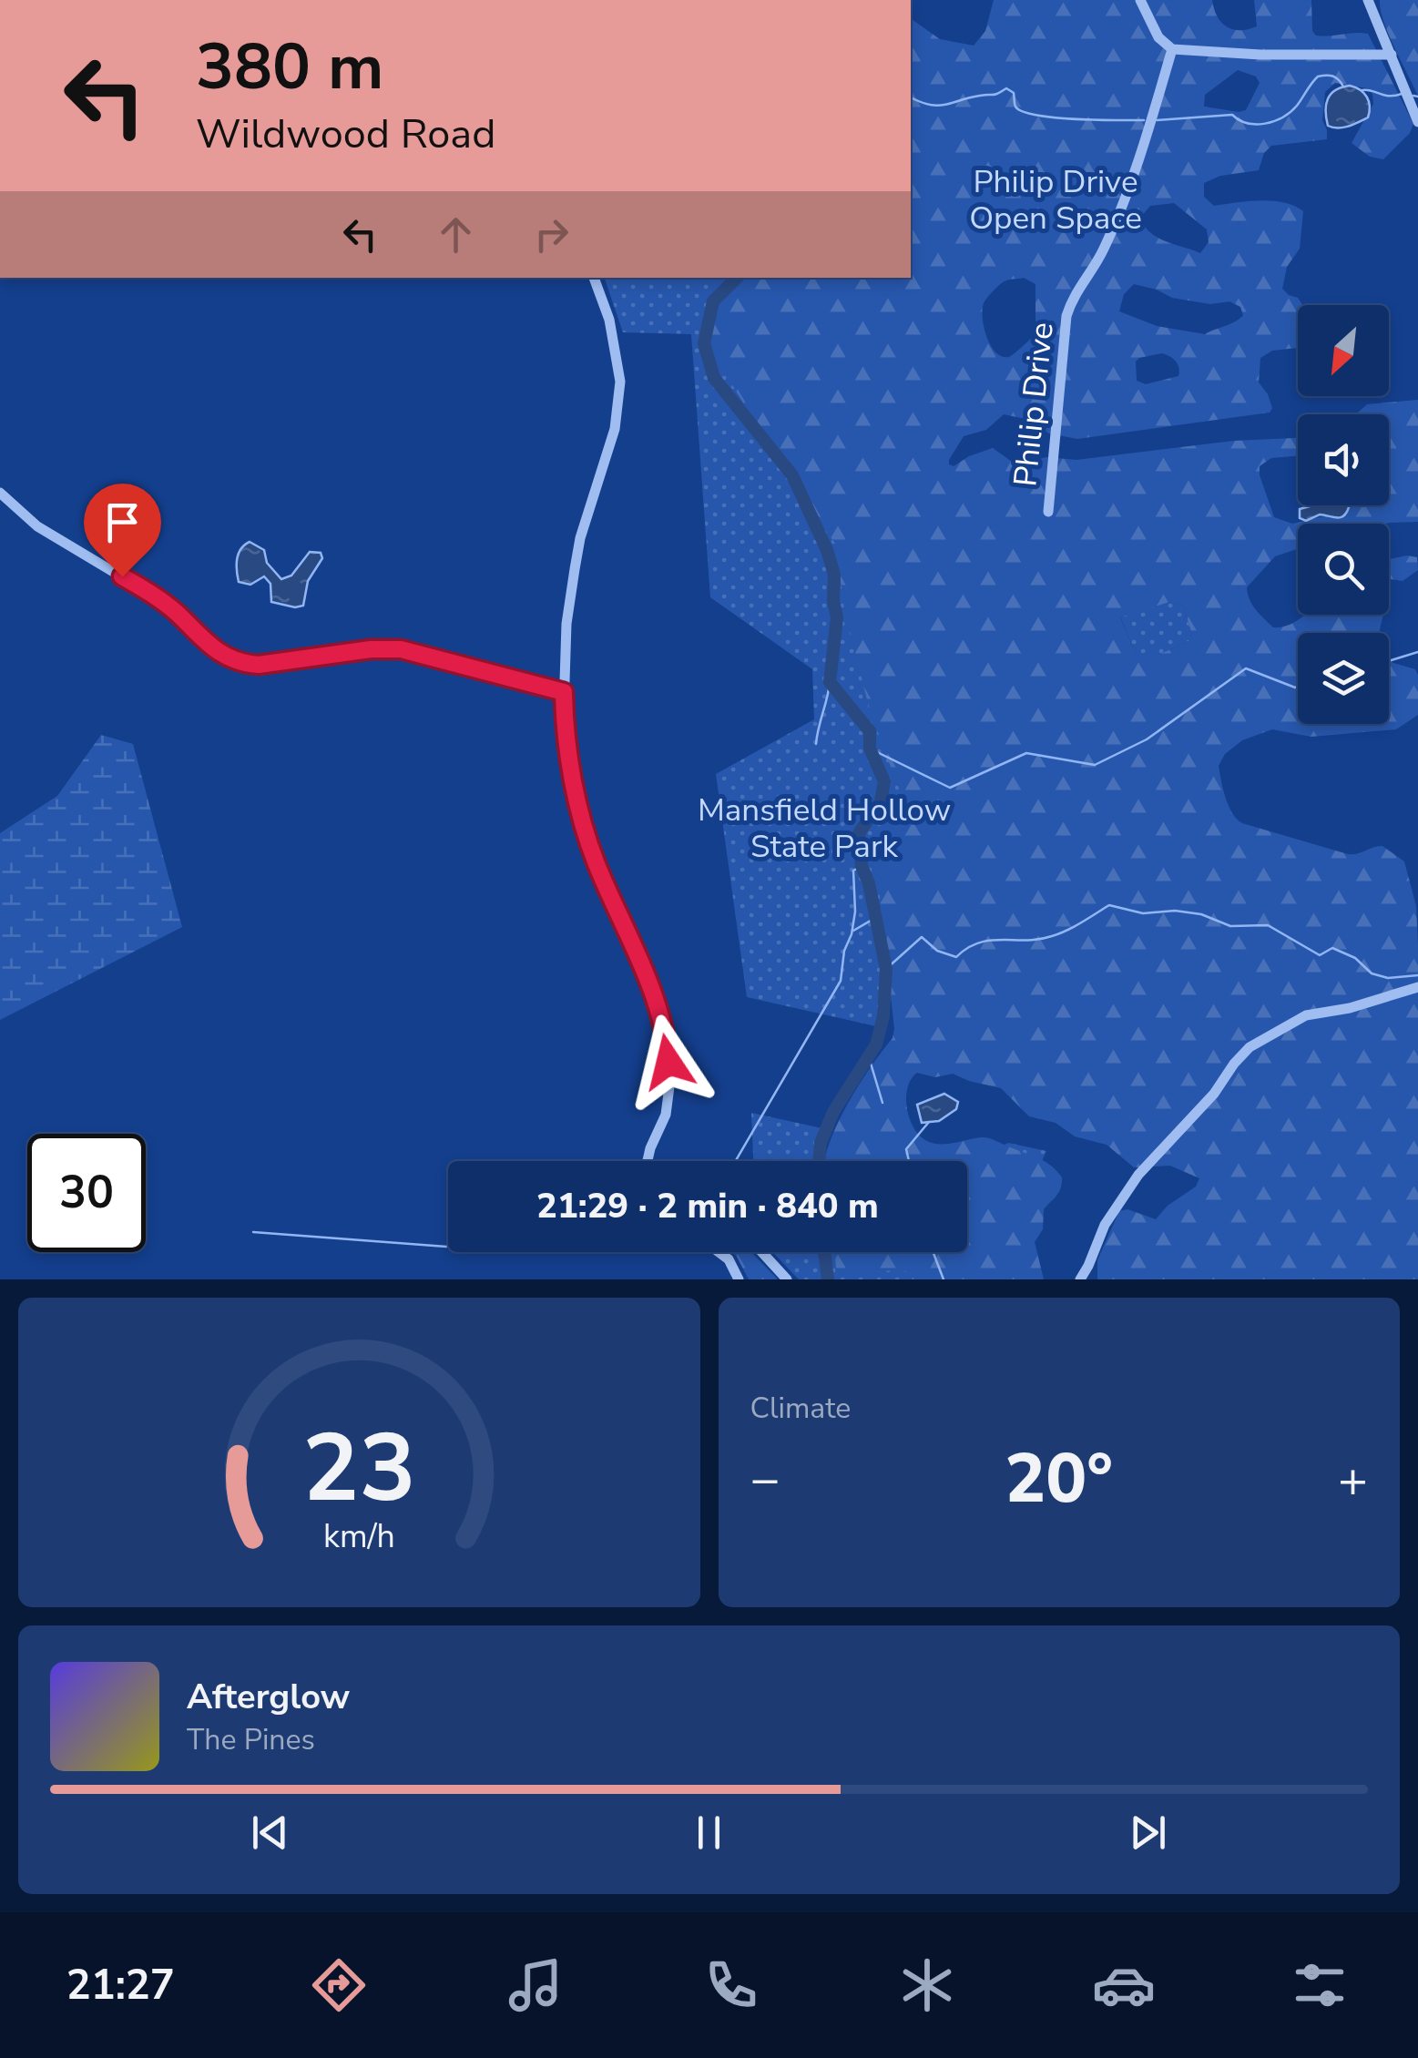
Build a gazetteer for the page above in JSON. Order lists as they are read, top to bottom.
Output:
{
  "streets": {
    "street": ["Philip Drive"]
  },
  "parks": ["Philip Drive Open Space", "Mansfield Hollow State Park"],
  "north": "bottom left",
  "page": {
    "turn": ["380 m", "Wildwood Road"],
    "limit": "30",
    "trip": "21:29 · 2 min · 840 m",
    "tile": "Climate",
    "heat": ["−", "20°", "+"],
    "song": ["Afterglow", "The Pines"],
    "tabs": "21:27",
    "gauge": ["23", "km/h"]
  }
}
